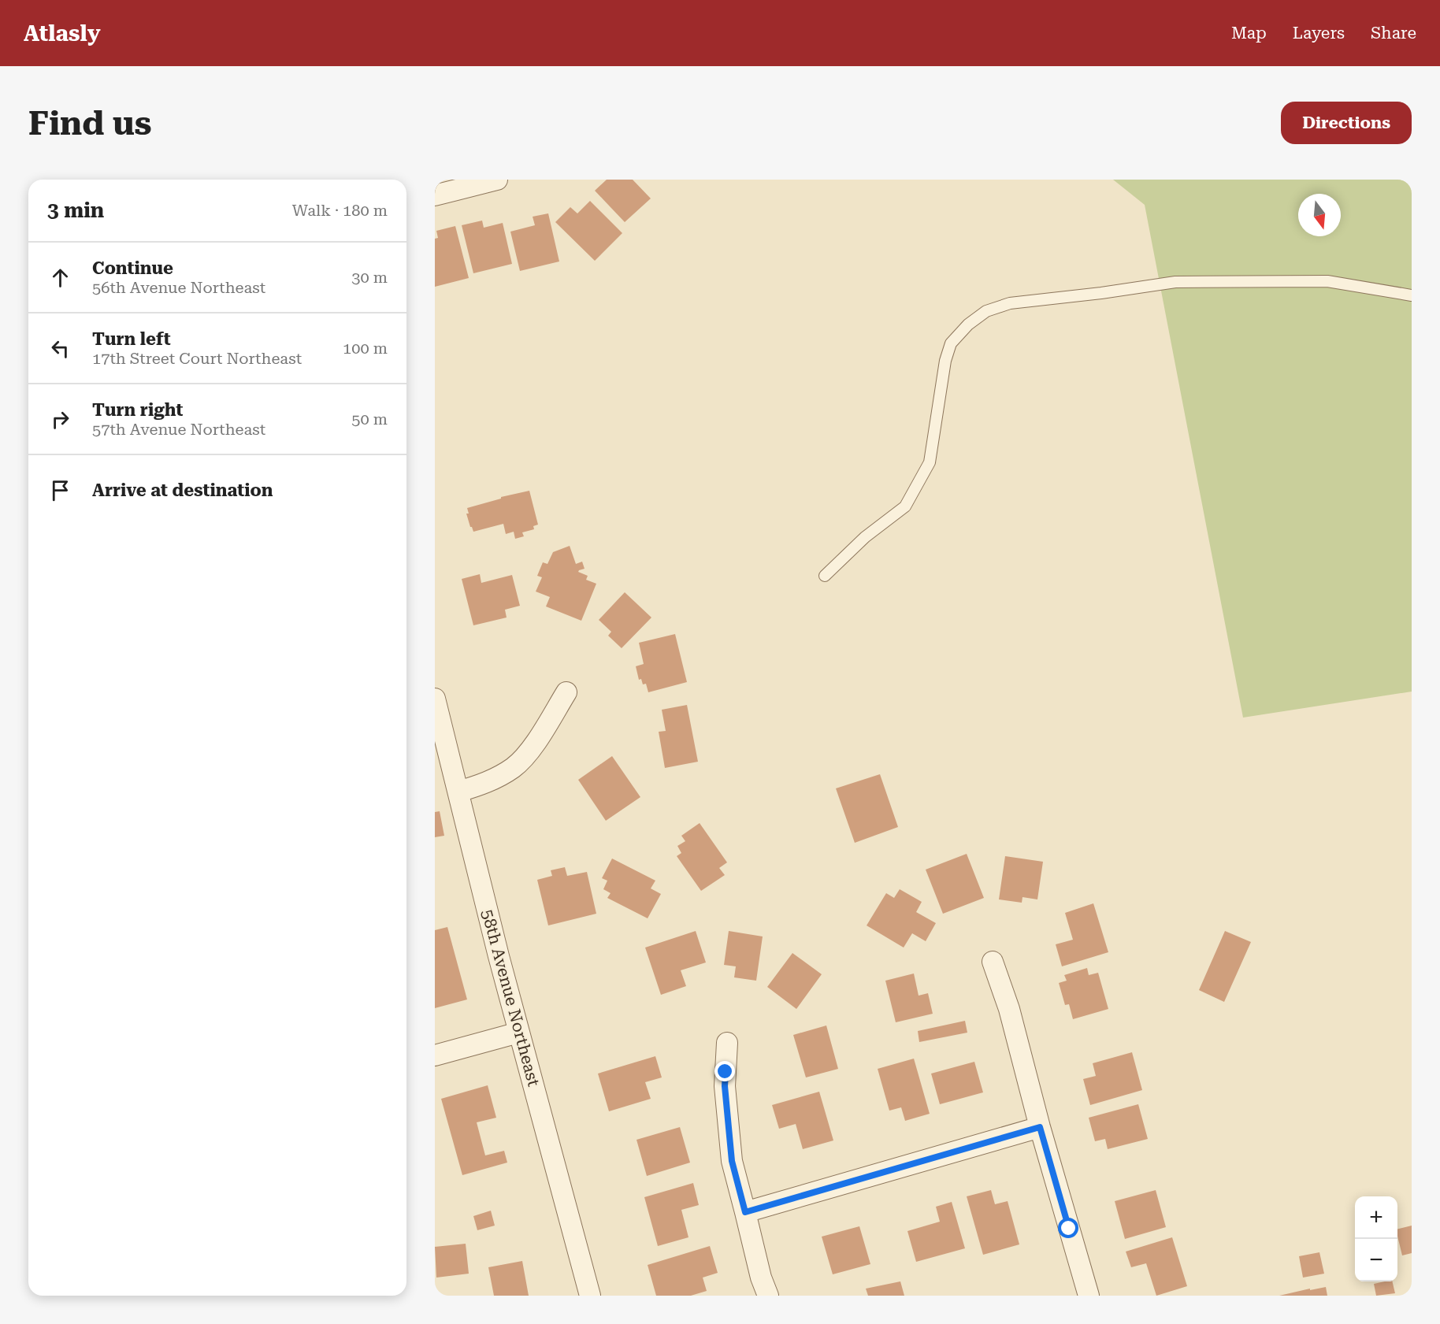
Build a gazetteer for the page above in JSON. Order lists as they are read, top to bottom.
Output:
{
  "streets": {
    "street": ["58th Avenue Northeast"]
  },
  "north": "bottom",
  "page": {
    "header": "Atlasly",
    "nav": ["Map", "Layers", "Share"],
    "buttons": "Directions",
    "title": "Find us",
    "heading": ["3 min", "Walk · 180 m"],
    "list": [
      ["Continue", "56th Avenue Northeast", "30 m"],
      ["Turn left", "17th Street Court Northeast", "100 m"],
      ["Turn right", "57th Avenue Northeast", "50 m"],
      "Arrive at destination"
    ],
    "map_buttons": ["+", "−"]
  }
}
